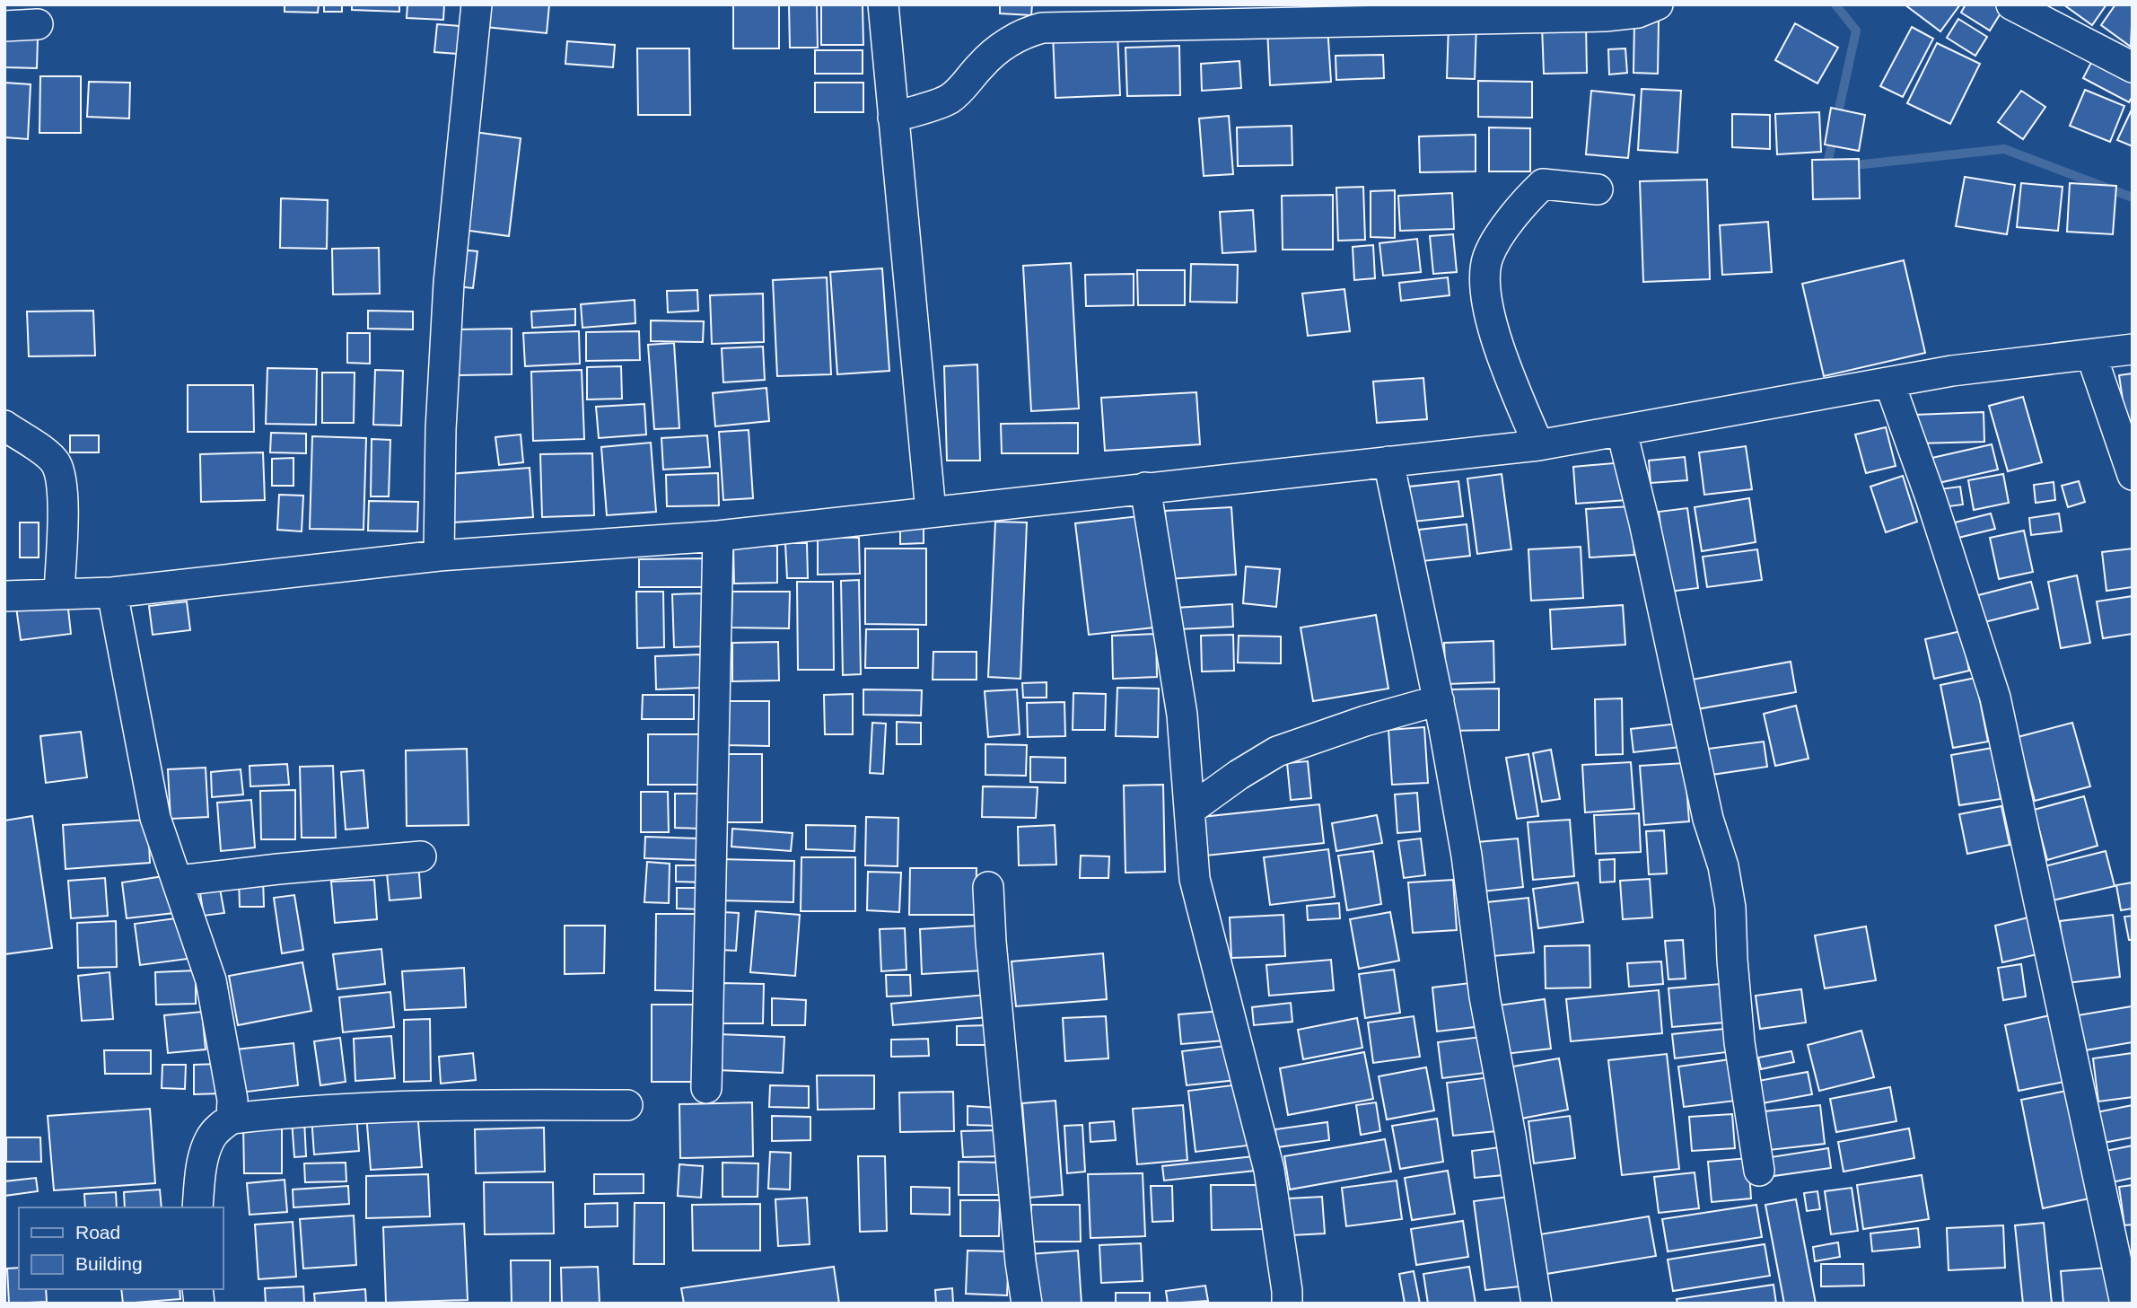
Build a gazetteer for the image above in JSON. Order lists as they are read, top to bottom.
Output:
{
  "legend": ["Road", "Building"]
}
